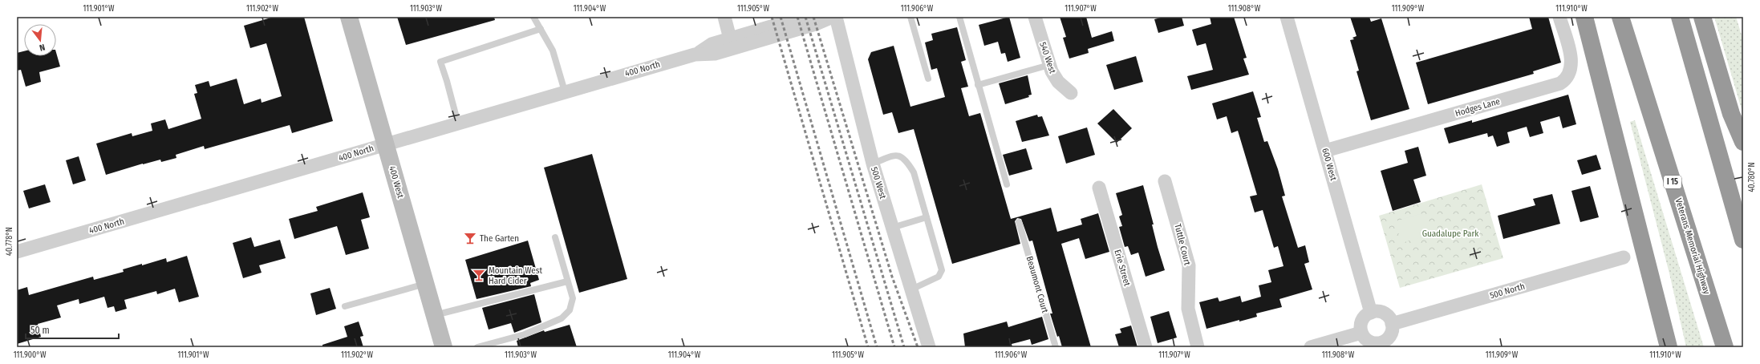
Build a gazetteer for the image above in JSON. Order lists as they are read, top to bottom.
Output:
{
  "streets": {
    "highway": ["I 15", "Veterans Memorial Highway"],
    "street": [
      "540 West",
      "400 North",
      "Hodges Lane",
      "600 West",
      "400 West",
      "500 West",
      "Tuttle Court",
      "Erie Street",
      "500 North"
    ],
    "lane": ["Beaumont Court"]
  },
  "crossings": [
    ["400 North", "400 West"],
    ["Hodges Lane", "600 West"],
    ["600 West", "500 North"]
  ],
  "parks": ["Guadalupe Park"],
  "places": {
    "bar": ["The Garten", "Mountain West Hard Cider"]
  },
  "scale_bar": "50 m",
  "north": "bottom",
  "coordinates": [
    "111.901°W",
    "111.902°W",
    "111.903°W",
    "111.904°W",
    "111.905°W",
    "111.906°W",
    "111.907°W",
    "111.908°W",
    "111.909°W",
    "111.910°W",
    "40.780°N",
    "40.778°N",
    "111.900°W"
  ]
}
